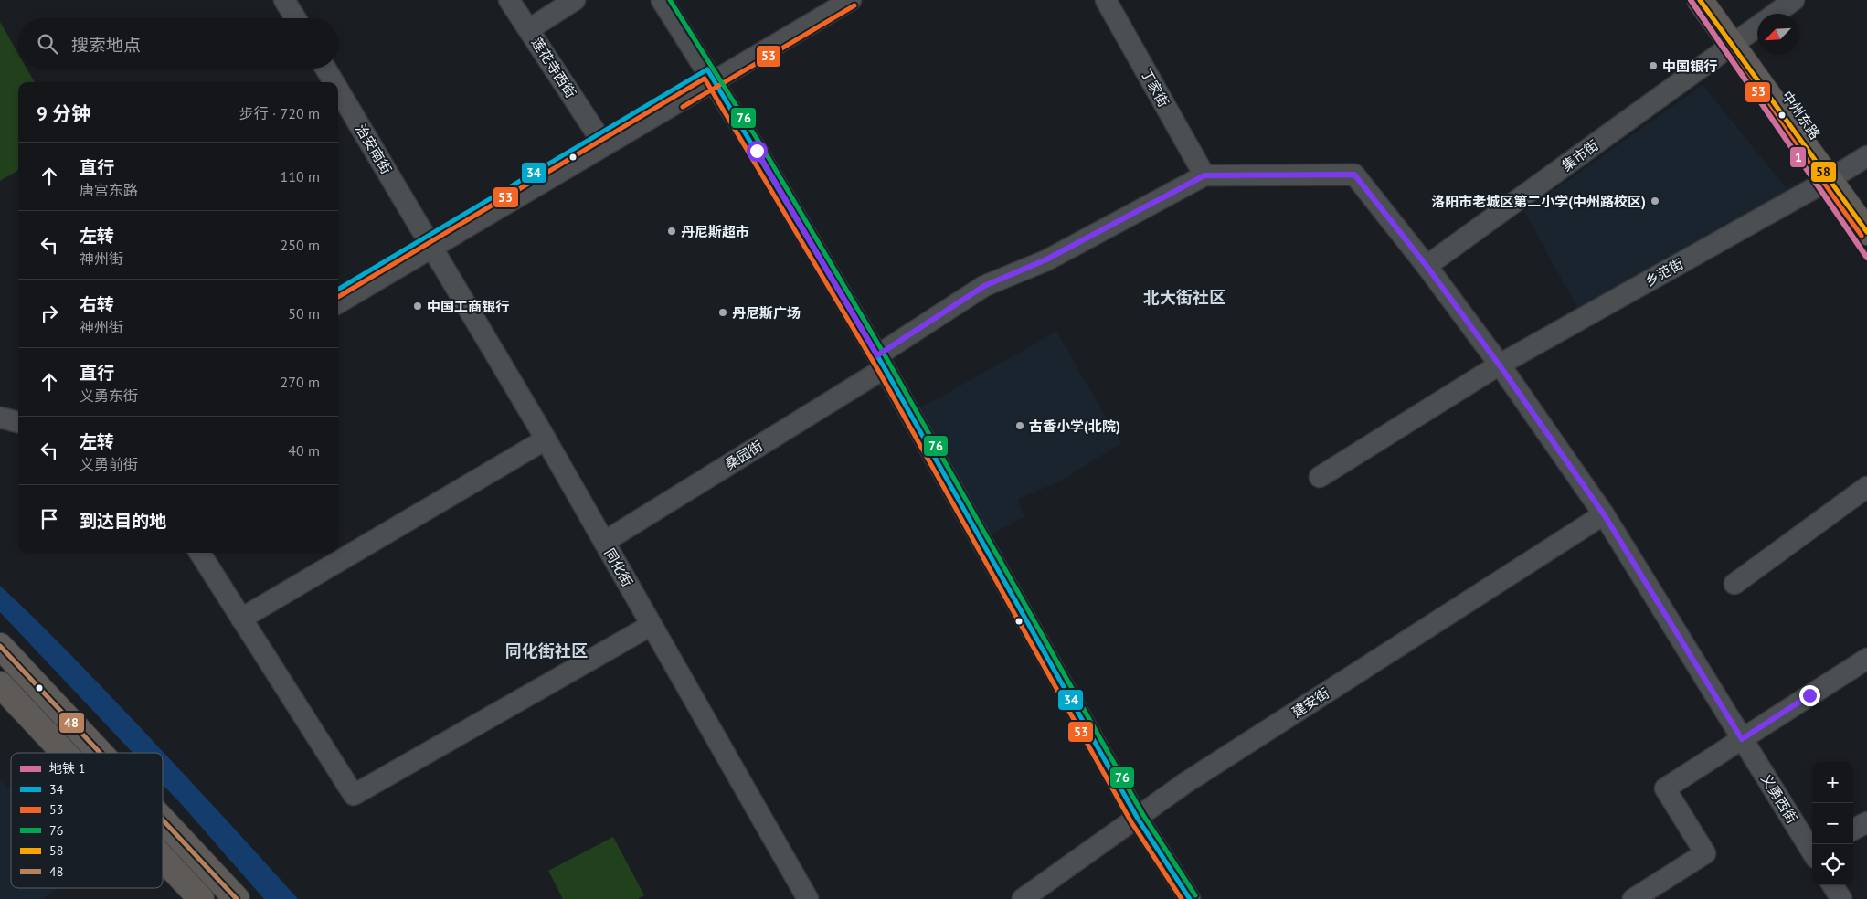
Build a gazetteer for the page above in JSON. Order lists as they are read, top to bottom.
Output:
{
  "streets": {
    "main road": ["中州东路"],
    "street": [
      "莲花寺西街",
      "丁家街",
      "治安南街",
      "集市街",
      "乡范街",
      "桑园街",
      "同化街",
      "建安街",
      "义勇西街"
    ]
  },
  "crossings": [
    ["丁家街", "桑园街"],
    ["丁家街", "义勇西街"],
    ["中州东路", "集市街"],
    ["中州东路", "乡范街"],
    ["治安南街", "同化街"],
    ["集市街", "义勇西街"],
    ["乡范街", "义勇西街"],
    ["桑园街", "同化街"],
    ["桑园街", "义勇西街"],
    ["建安街", "义勇西街"]
  ],
  "districts": ["北大街社区", "同化街社区"],
  "places": [
    "中国银行",
    "洛阳市老城区第二小学(中州路校区)",
    "丹尼斯超市",
    "中国工商银行",
    "丹尼斯广场",
    "古香小学(北院)"
  ],
  "lines": [
    "metro line 1",
    "transit line 76",
    "transit line 58",
    "transit line 53",
    "transit line 34",
    "transit line 48"
  ],
  "legend": [
    "地铁 1",
    "34",
    "53",
    "76",
    "58",
    "48"
  ],
  "north": "bottom left",
  "page": {
    "search": "搜索地点",
    "heading": ["9 分钟", "步行 · 720 m"],
    "list": [
      ["直行", "唐宫东路", "110 m"],
      ["左转", "神州街", "250 m"],
      ["右转", "神州街", "50 m"],
      ["直行", "义勇东街", "270 m"],
      ["左转", "义勇前街", "40 m"],
      "到达目的地"
    ],
    "map_buttons": ["+", "−"]
  }
}
